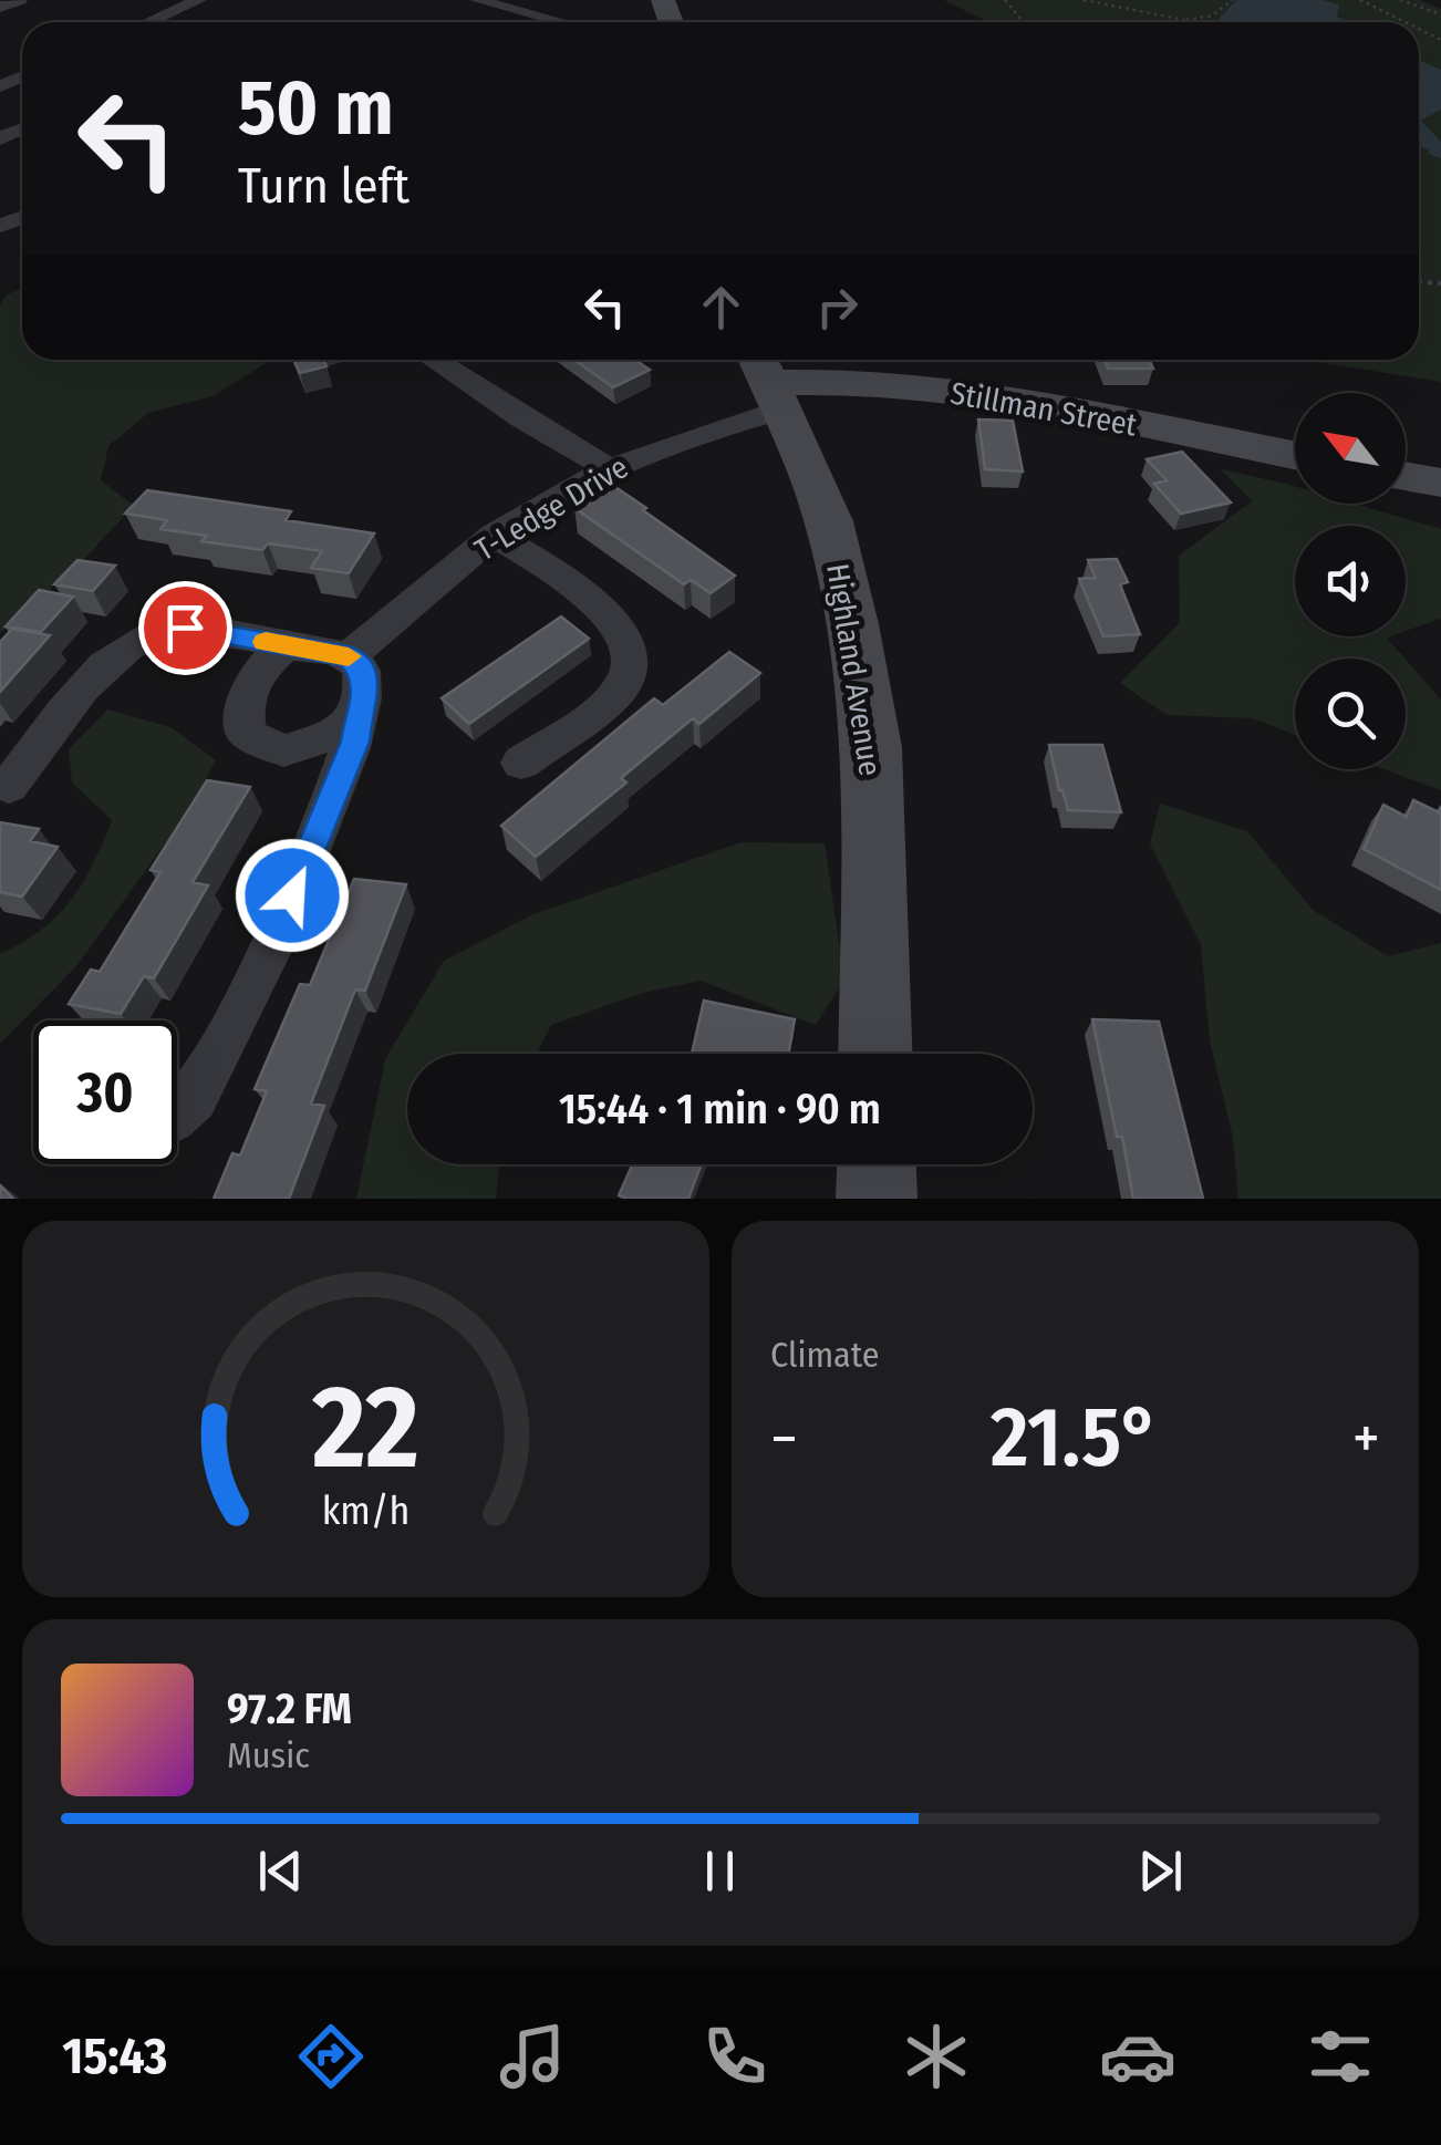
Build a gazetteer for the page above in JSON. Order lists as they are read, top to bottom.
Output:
{
  "streets": {
    "street": ["Stillman Street", "T-Ledge Drive", "Highland Avenue"]
  },
  "crossings": [
    ["Stillman Street", "T-Ledge Drive"],
    ["Stillman Street", "Highland Avenue"],
    ["T-Ledge Drive", "Highland Avenue"]
  ],
  "north": "top left",
  "page": {
    "turn": ["50 m", "Turn left"],
    "limit": "30",
    "trip": "15:44 · 1 min · 90 m",
    "tile": "Climate",
    "heat": ["−", "21.5°", "+"],
    "song": ["97.2 FM", "Music"],
    "tabs": "15:43",
    "gauge": ["22", "km/h"]
  }
}
